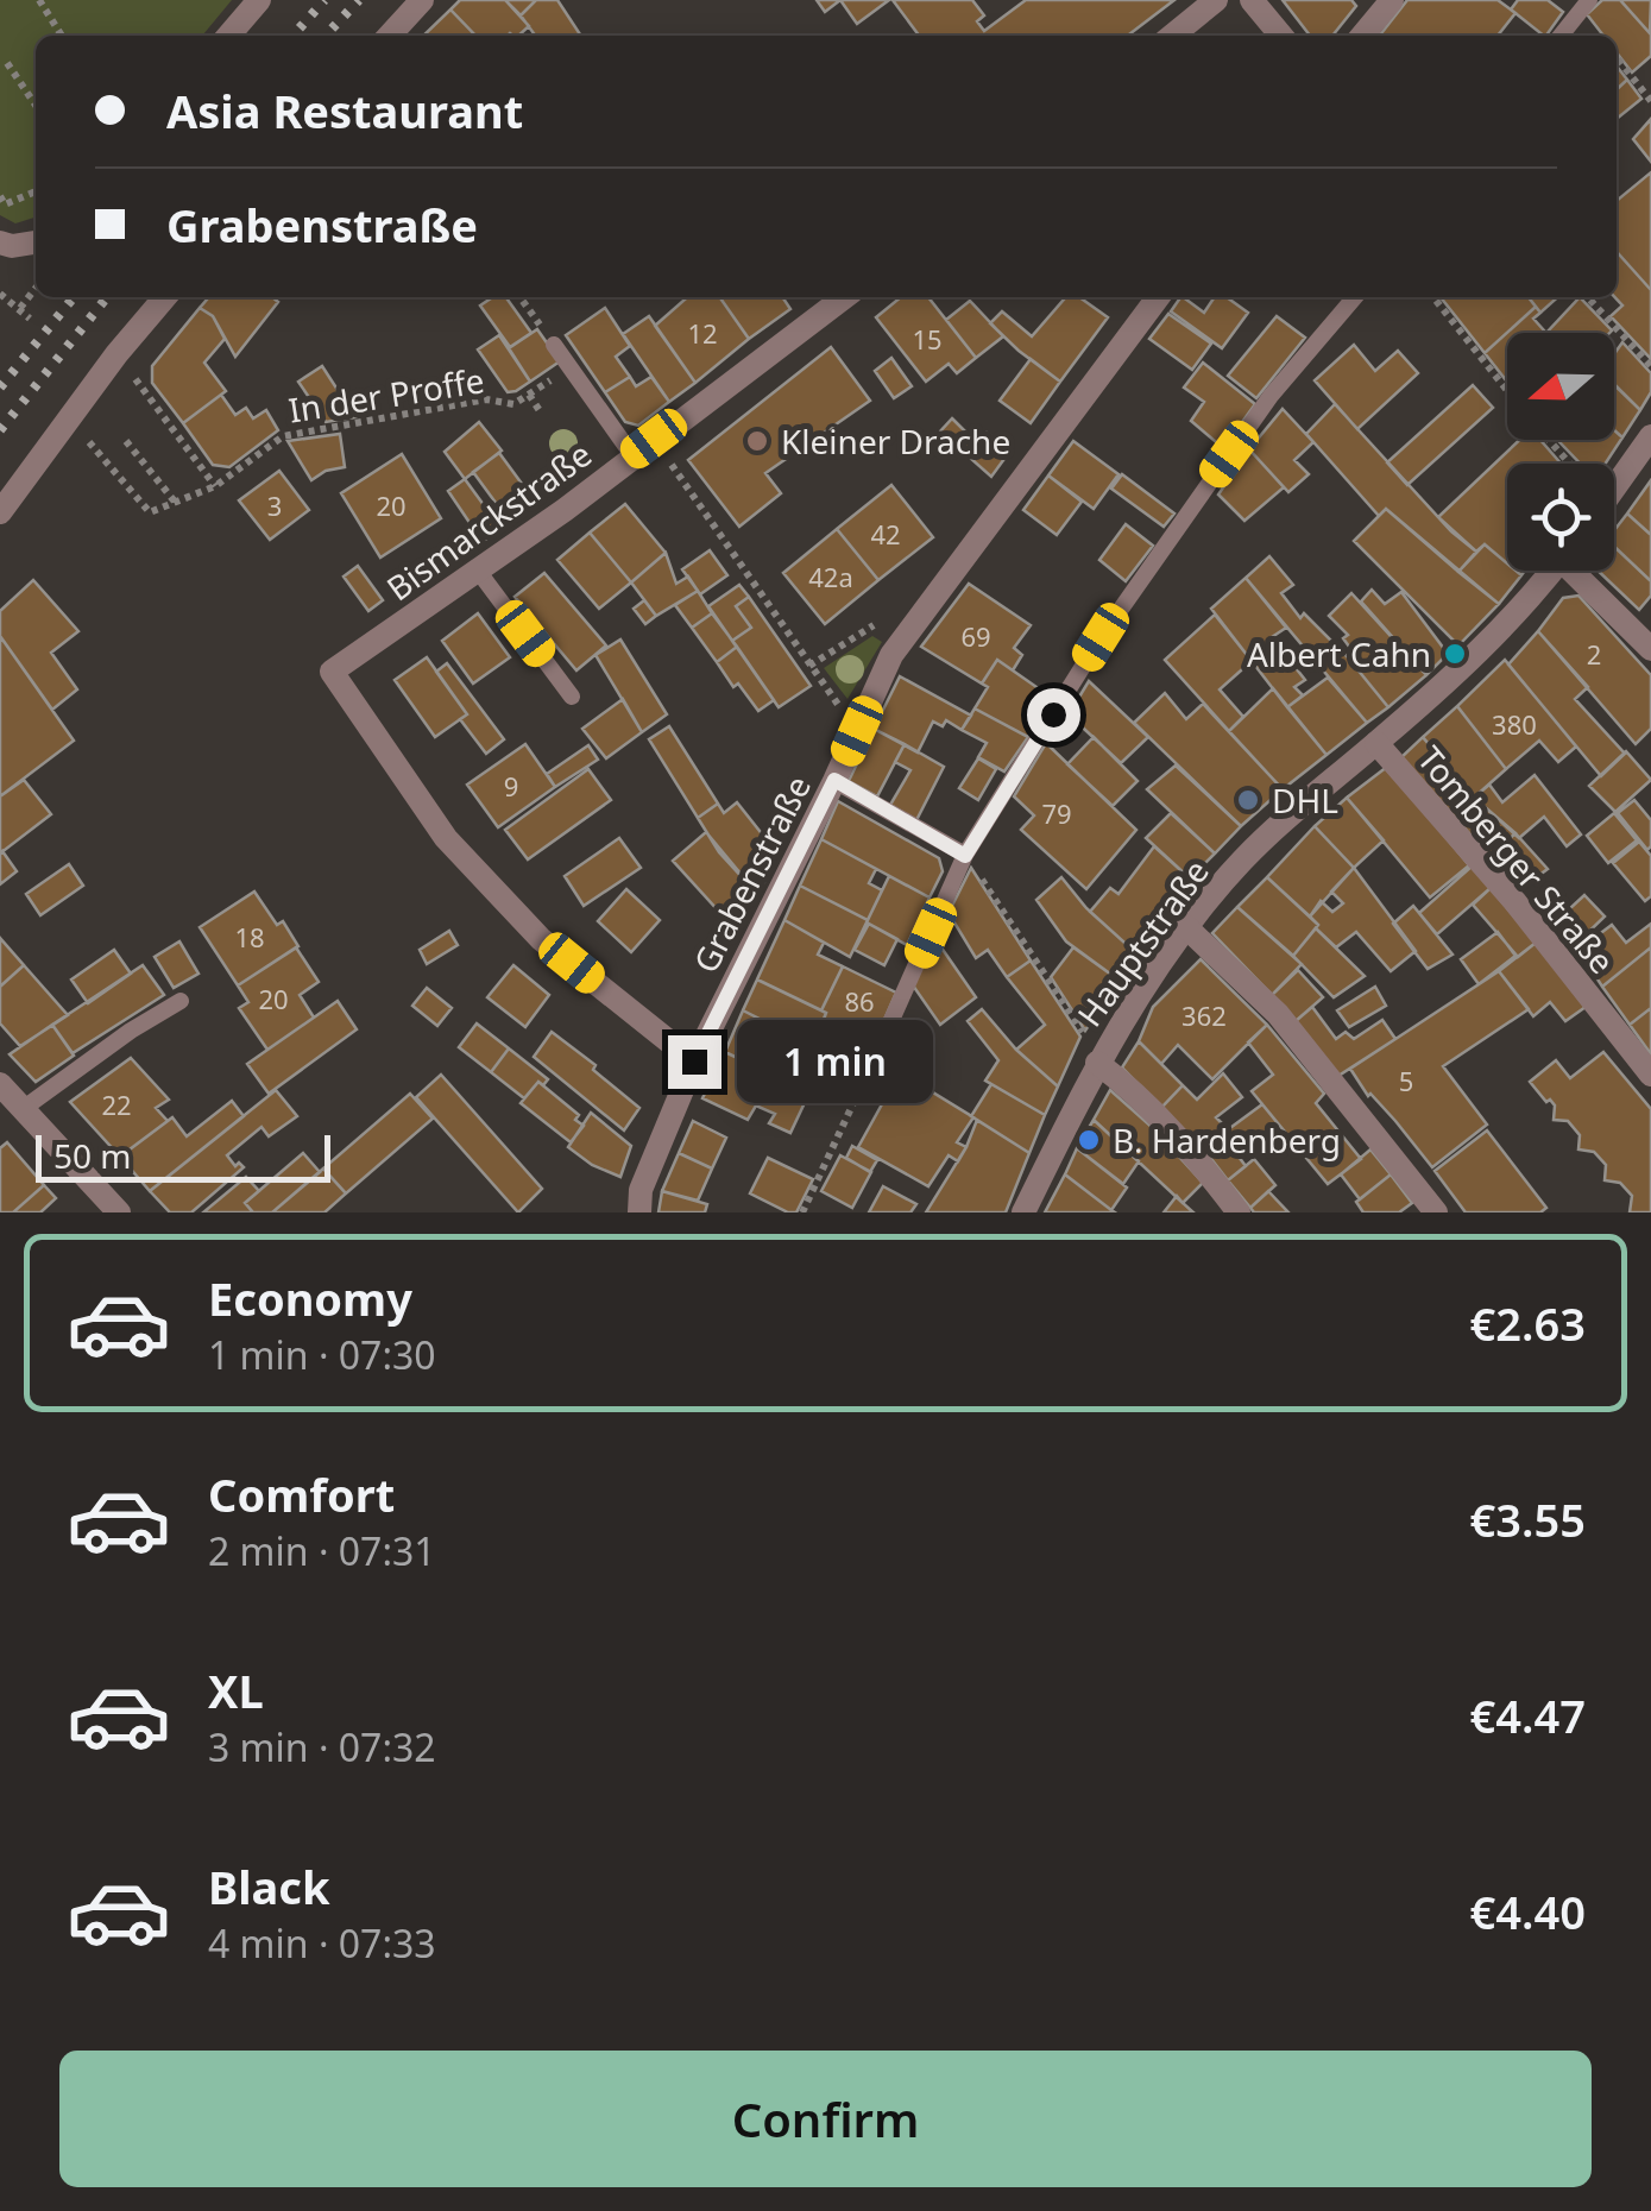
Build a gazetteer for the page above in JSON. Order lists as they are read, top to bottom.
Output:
{
  "streets": {
    "street": [
      "Bismarckstraße",
      "Tomberger Straße",
      "Grabenstraße",
      "Hauptstraße"
    ],
    "path": ["In der Proffe"]
  },
  "crossings": [
    ["Bismarckstraße", "Grabenstraße"],
    ["Tomberger Straße", "Hauptstraße"]
  ],
  "places": [
    "Kleiner Drache",
    "Albert Cahn",
    "DHL",
    "B. Hardenberg"
  ],
  "house_numbers": [
    "12",
    "15",
    "3",
    "20",
    "42",
    "42a",
    "69",
    "2",
    "380",
    "9",
    "79",
    "18",
    "20",
    "86",
    "362",
    "5",
    "22"
  ],
  "scale_bar": "50 m",
  "north": "left",
  "page": {
    "banner": ["Asia Restaurant", "Grabenstraße"],
    "bubble": "1 min",
    "scale": "50 m",
    "list": [
      {
        "name": "Economy",
        "note": "1 min · 07:30",
        "value": "€2.63"
      },
      {
        "name": "Comfort",
        "note": "2 min · 07:31",
        "value": "€3.55"
      },
      {
        "name": "XL",
        "note": "3 min · 07:32",
        "value": "€4.47"
      },
      {
        "name": "Black",
        "note": "4 min · 07:33",
        "value": "€4.40"
      }
    ],
    "buttons": "Confirm"
  }
}
